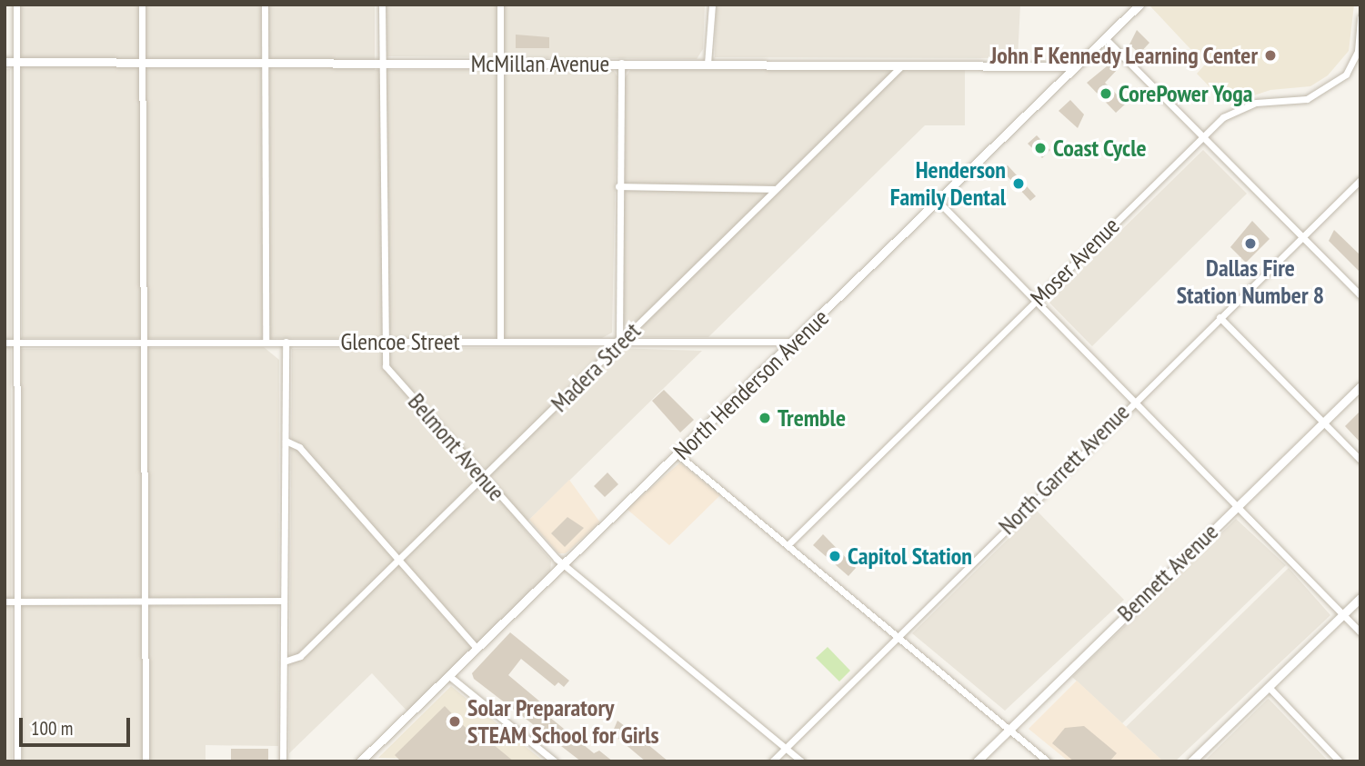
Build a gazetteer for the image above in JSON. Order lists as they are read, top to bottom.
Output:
{
  "streets": {
    "street": [
      "McMillan Avenue",
      "Moser Avenue",
      "Glencoe Street",
      "Madera Street",
      "North Henderson Avenue",
      "Belmont Avenue",
      "North Garrett Avenue",
      "Bennett Avenue"
    ]
  },
  "crossings": [
    ["McMillan Avenue", "Madera Street"],
    ["McMillan Avenue", "North Henderson Avenue"],
    ["McMillan Avenue", "Belmont Avenue"],
    ["Glencoe Street", "Madera Street"],
    ["Glencoe Street", "North Henderson Avenue"],
    ["Glencoe Street", "Belmont Avenue"],
    ["Madera Street", "Belmont Avenue"],
    ["North Henderson Avenue", "Belmont Avenue"],
    ["Belmont Avenue", "North Garrett Avenue"]
  ],
  "places": [
    "John F Kennedy Learning Center",
    "CorePower Yoga",
    "Coast Cycle",
    "Henderson Family Dental",
    "Dallas Fire Station Number 8",
    "Tremble",
    "Capitol Station",
    "Solar Preparatory STEAM School for Girls"
  ],
  "scale_bar": "100 m"
}
